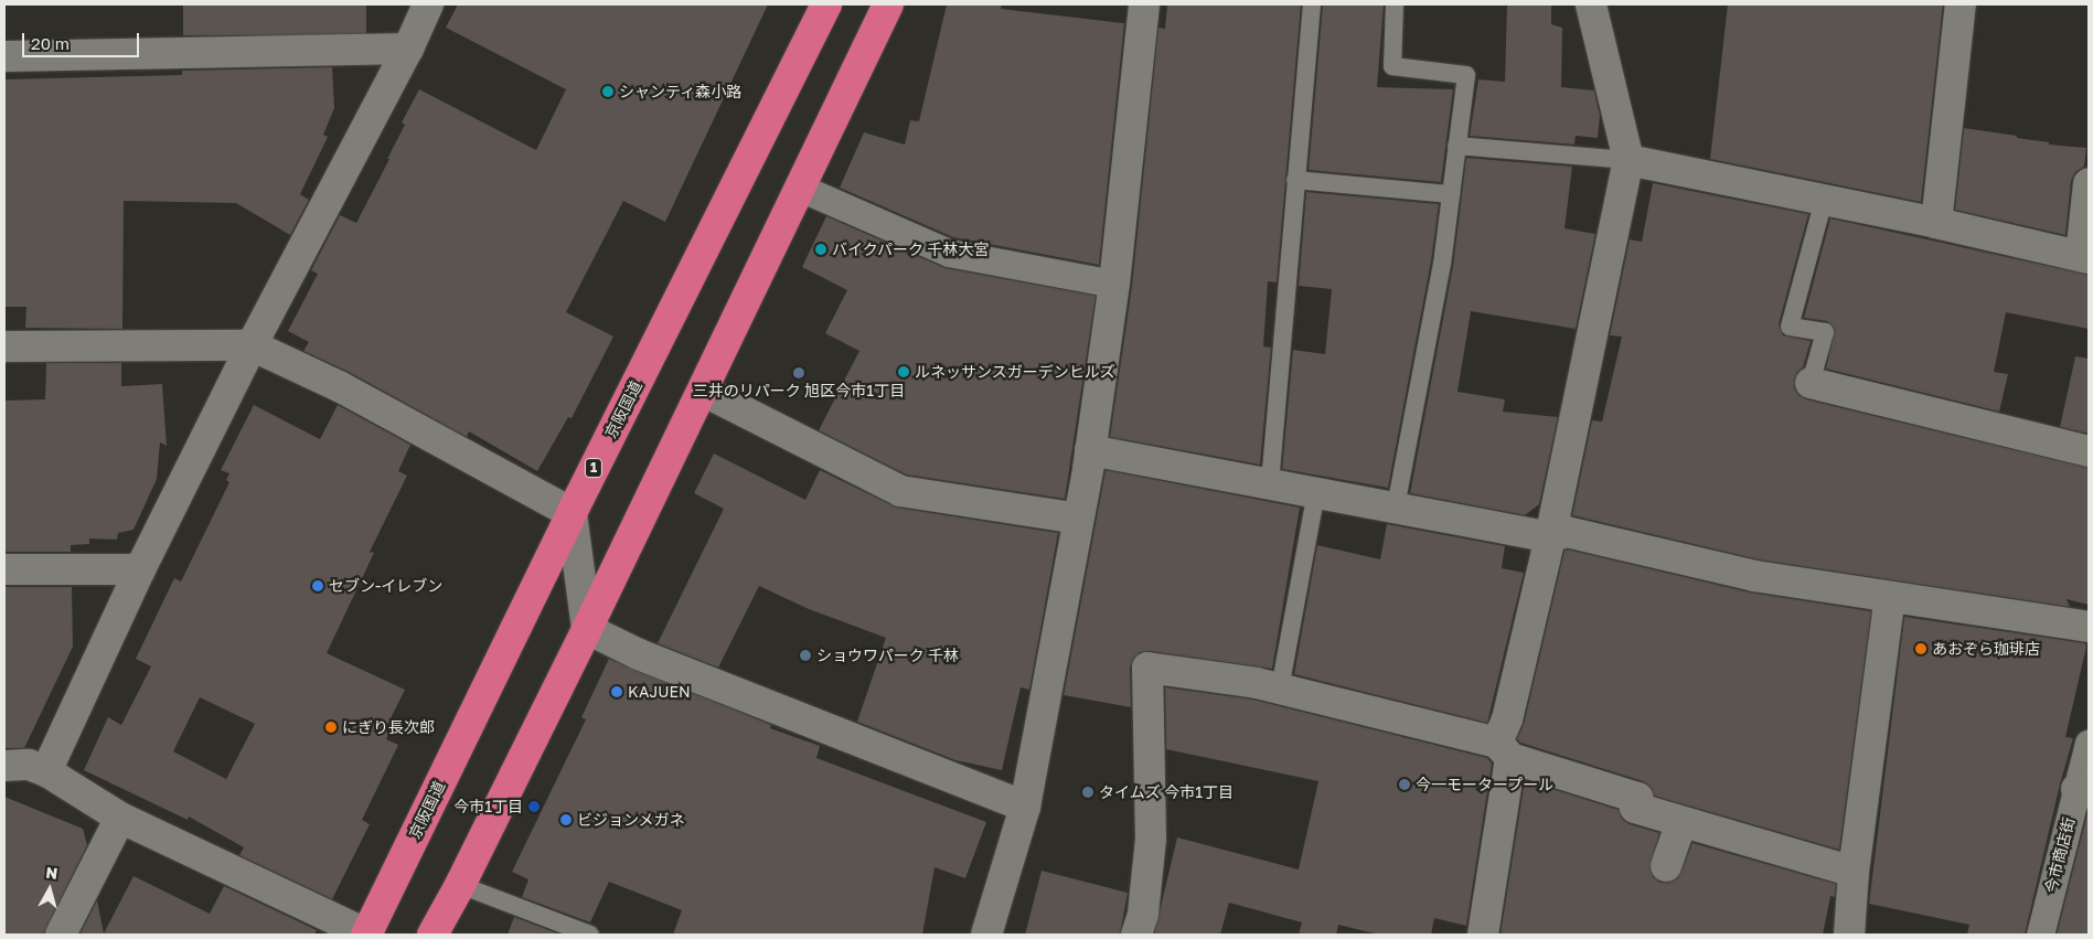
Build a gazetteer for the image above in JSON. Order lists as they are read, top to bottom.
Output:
{
  "streets": {
    "highway": ["京阪国道", "1"],
    "street": ["今市商店街"]
  },
  "places": [
    "シャンティ森小路",
    "バイクパーク 千林大宮",
    "ルネッサンスガーデンヒルズ",
    "三井のリパーク 旭区今市1丁目",
    "セブン-イレブン",
    "あおぞら珈琲店",
    "ショウワパーク 千林",
    "KAJUEN",
    "にぎり長次郎",
    "今一モータープール",
    "タイムズ 今市1丁目",
    "今市1丁目",
    "ビジョンメガネ"
  ],
  "scale_bar": "20 m",
  "north": "top"
}
